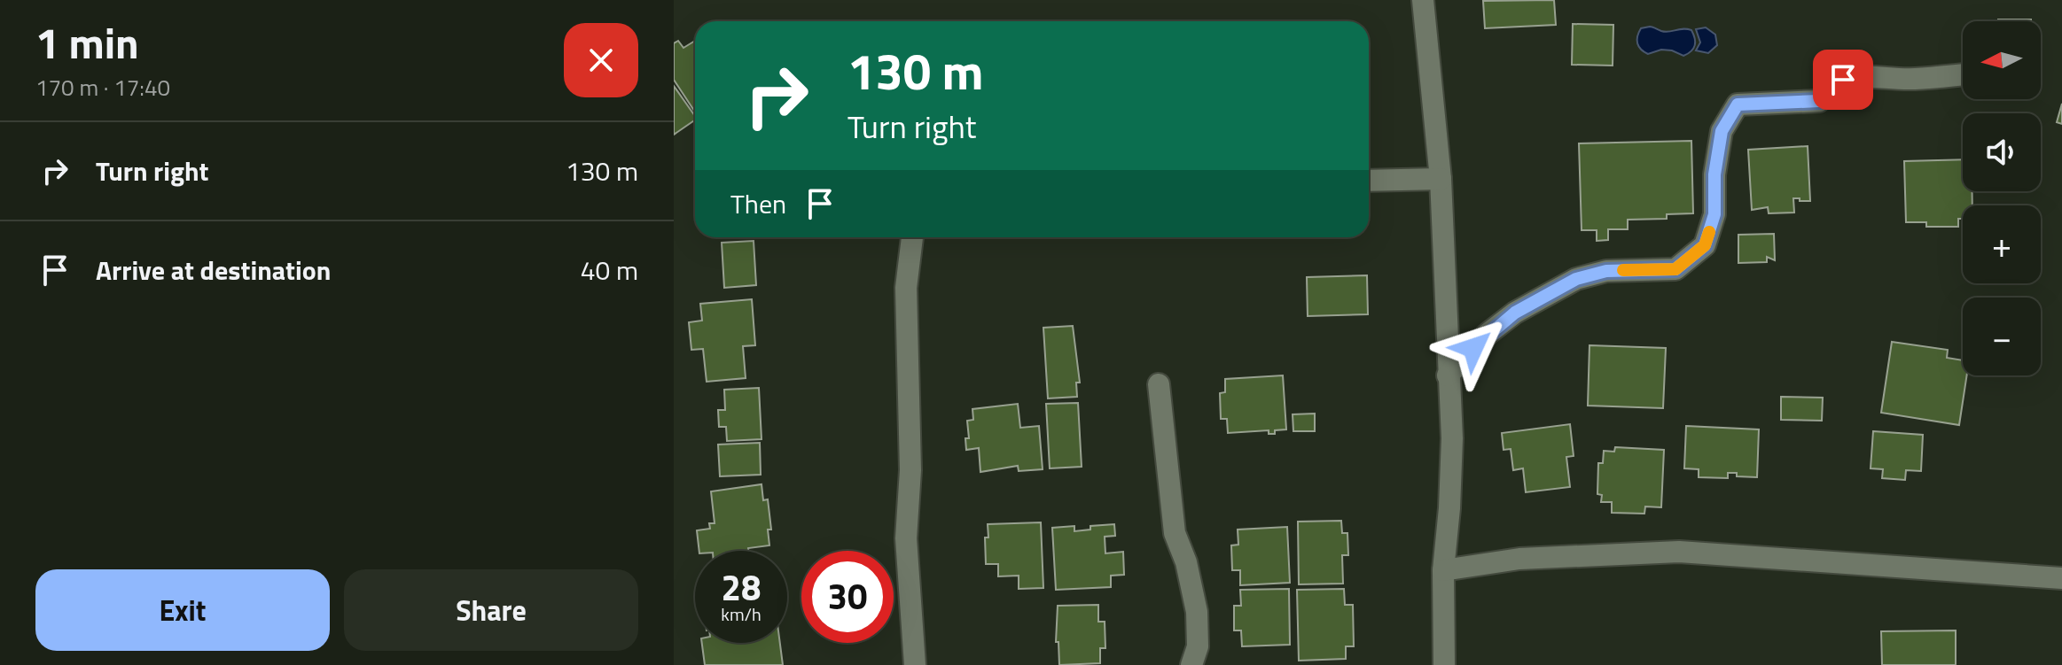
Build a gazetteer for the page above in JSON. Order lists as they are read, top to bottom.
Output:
{
  "north": "left",
  "page": {
    "heading": ["1 min", "170 m · 17:40"],
    "map_buttons": ["+", "−"],
    "turn": ["130 m", "Turn right"],
    "list": [
      {
        "name": "Turn right",
        "value": "130 m"
      },
      {
        "name": "Arrive at destination",
        "value": "40 m"
      }
    ],
    "then": "Then",
    "speed": "28 km/h",
    "limit": "30",
    "buttons": ["Exit", "Share"]
  }
}
